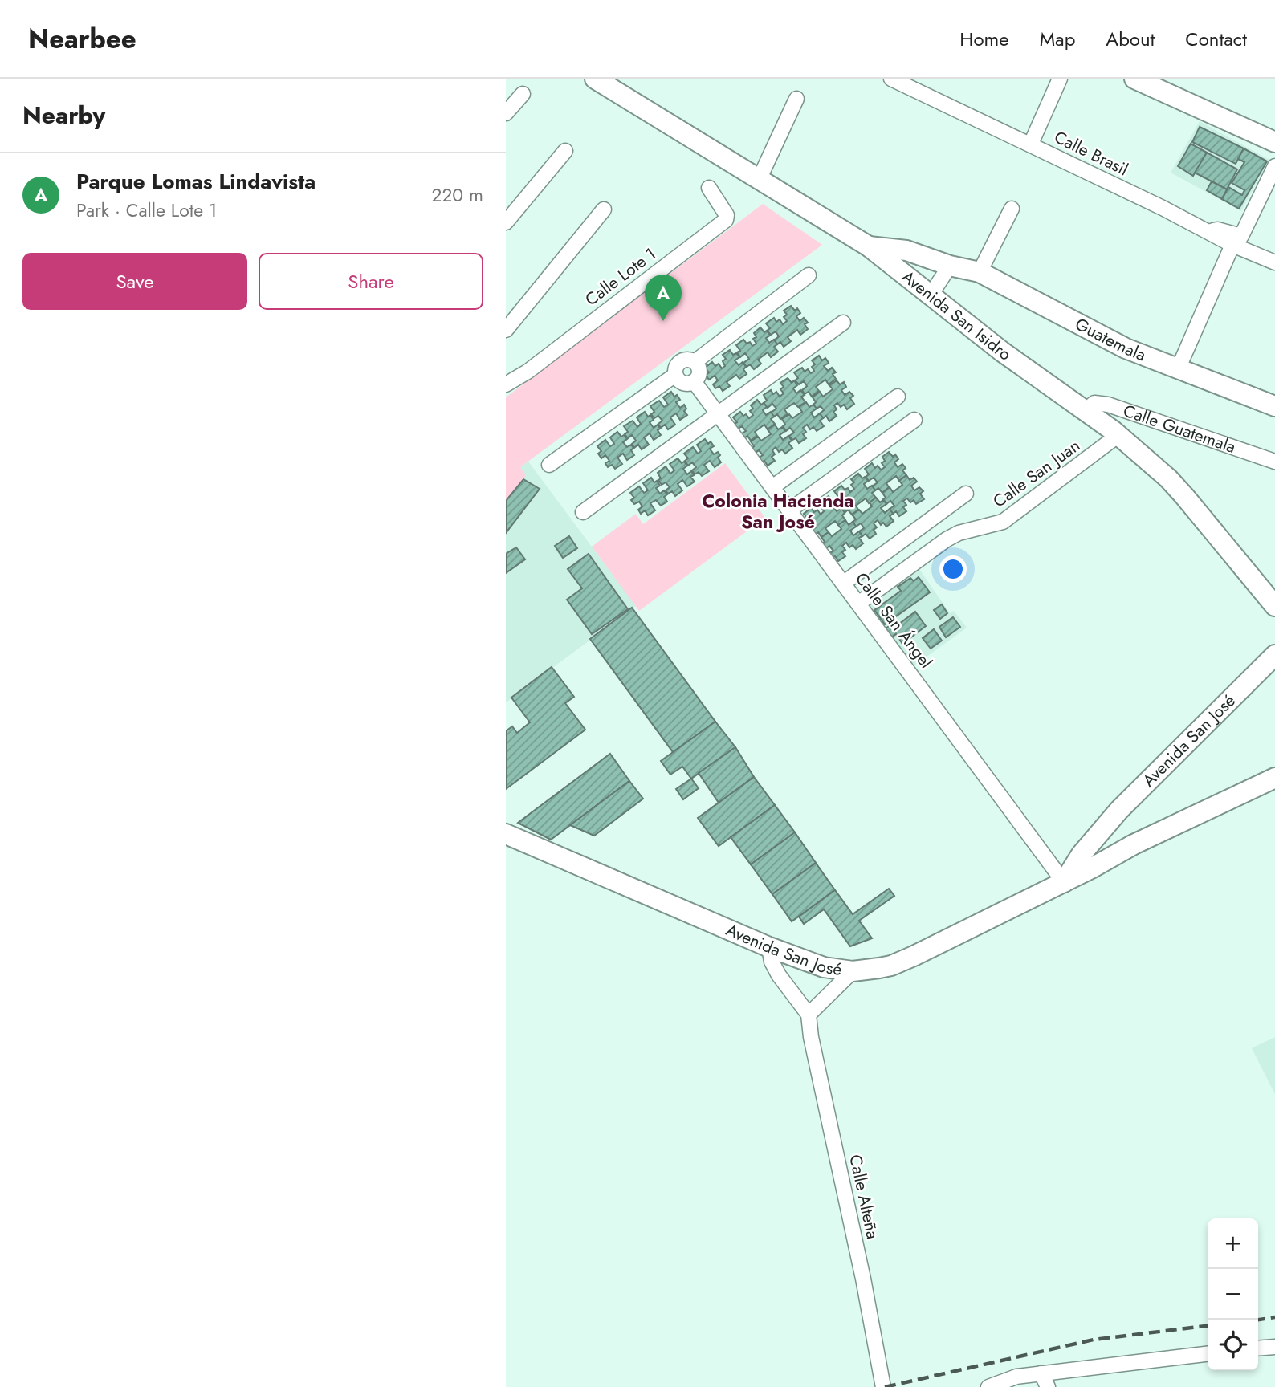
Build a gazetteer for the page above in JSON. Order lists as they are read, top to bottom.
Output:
{
  "streets": {
    "main road": ["Avenida San Isidro", "Guatemala", "Avenida San José"],
    "street": [
      "Calle Brasil",
      "Calle Lote 1",
      "Calle Guatemala",
      "Calle San Juan",
      "Calle San Ángel",
      "Calle Alteña"
    ]
  },
  "crossings": [
    ["Avenida San Isidro", "Calle Guatemala"],
    ["Avenida San Isidro", "Calle San Juan"],
    ["Calle San Juan", "Calle San Ángel"],
    ["Calle San Ángel", "Avenida San José"],
    ["Avenida San José", "Calle Alteña"]
  ],
  "districts": ["Colonia Hacienda San José"],
  "page": {
    "header": "Nearbee",
    "nav": [
      "Home",
      "Map",
      "About",
      "Contact"
    ],
    "heading": "Nearby",
    "list": [
      {
        "mark": "A",
        "name": "Parque Lomas Lindavista",
        "note": "Park · Calle Lote 1",
        "value": "220 m"
      }
    ],
    "buttons": ["Save", "Share"],
    "pins": "A",
    "map_buttons": ["+", "−"]
  }
}
